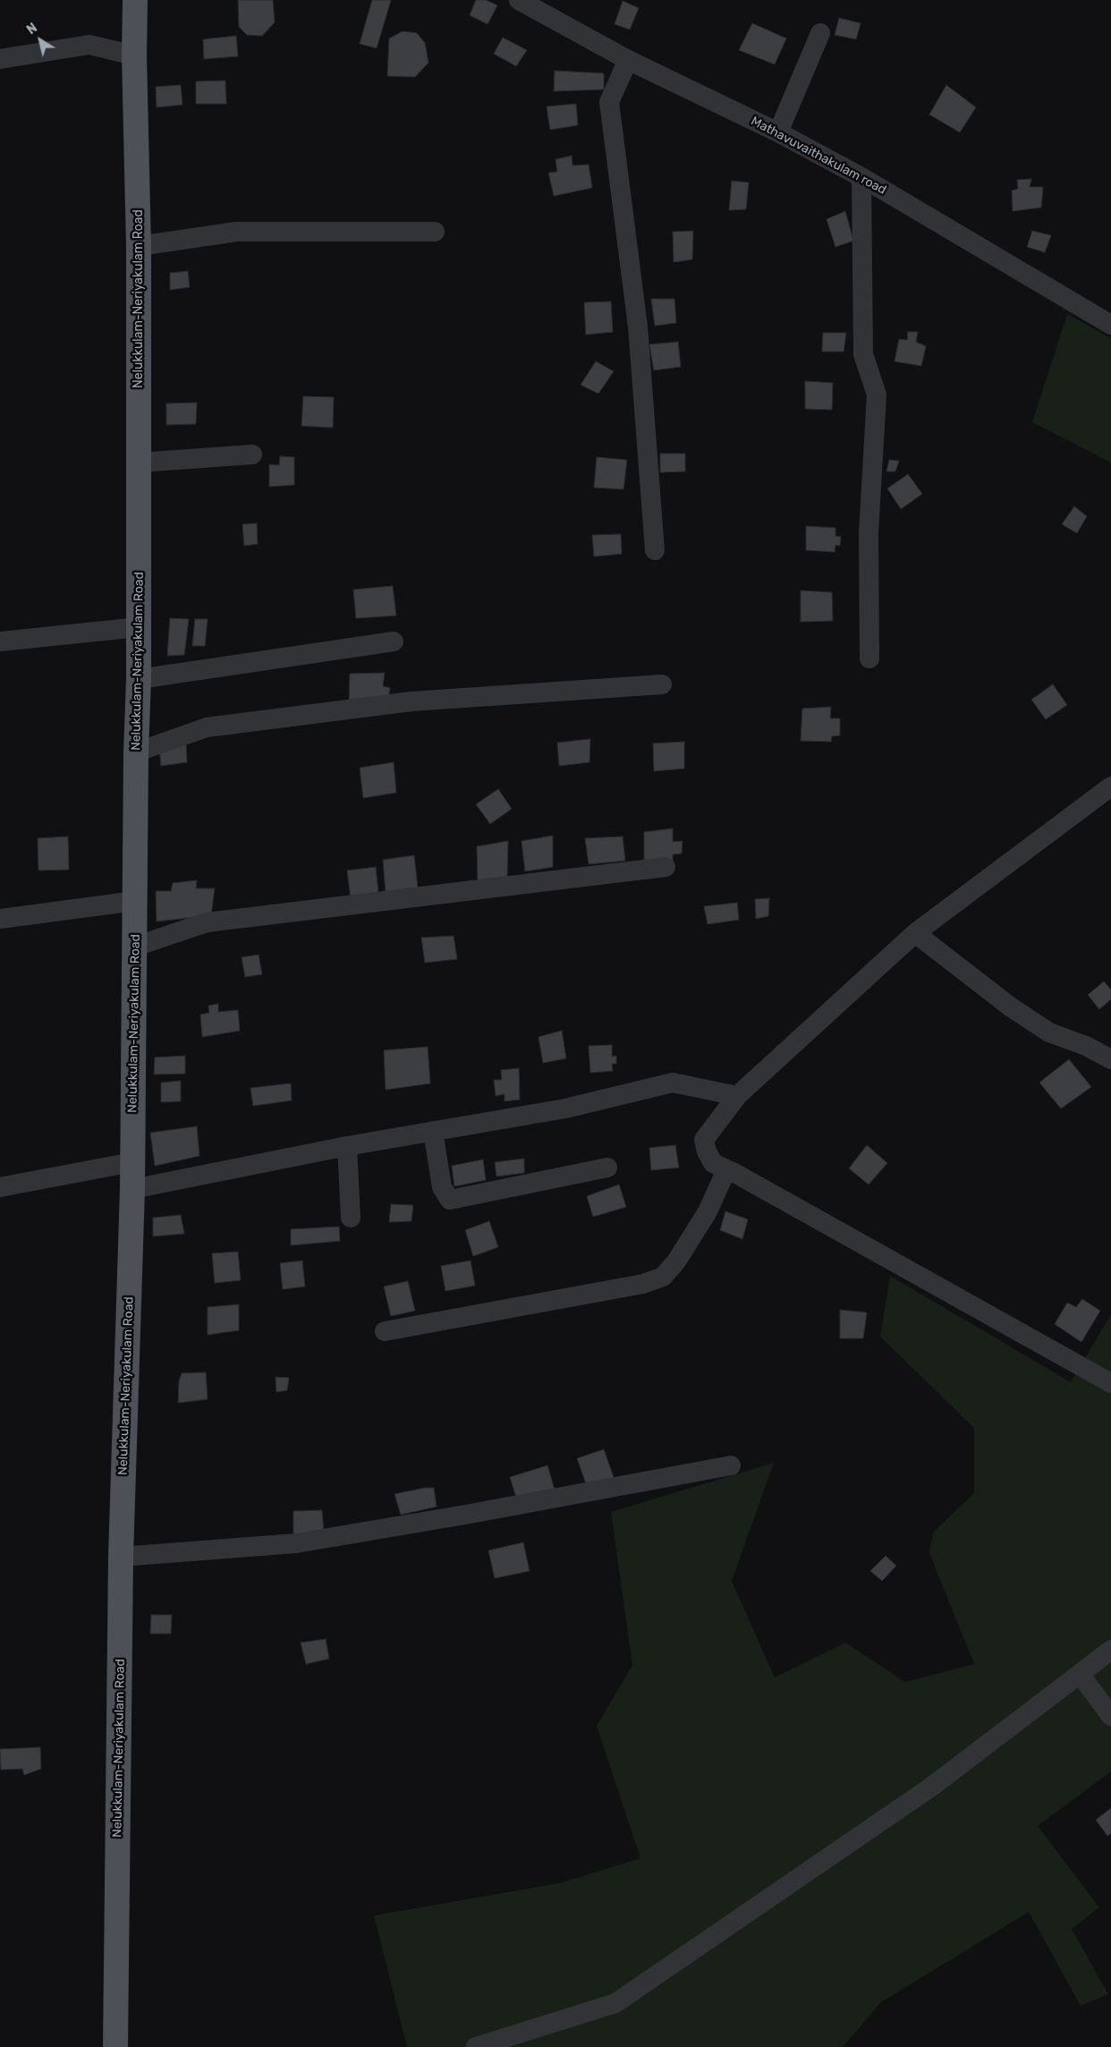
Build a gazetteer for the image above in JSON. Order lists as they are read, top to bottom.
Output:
{
  "streets": {
    "main road": ["Nelukkulam-Neriyakulam Road"],
    "street": ["Mathavuvaithakulam road"]
  },
  "north": "top left"
}
